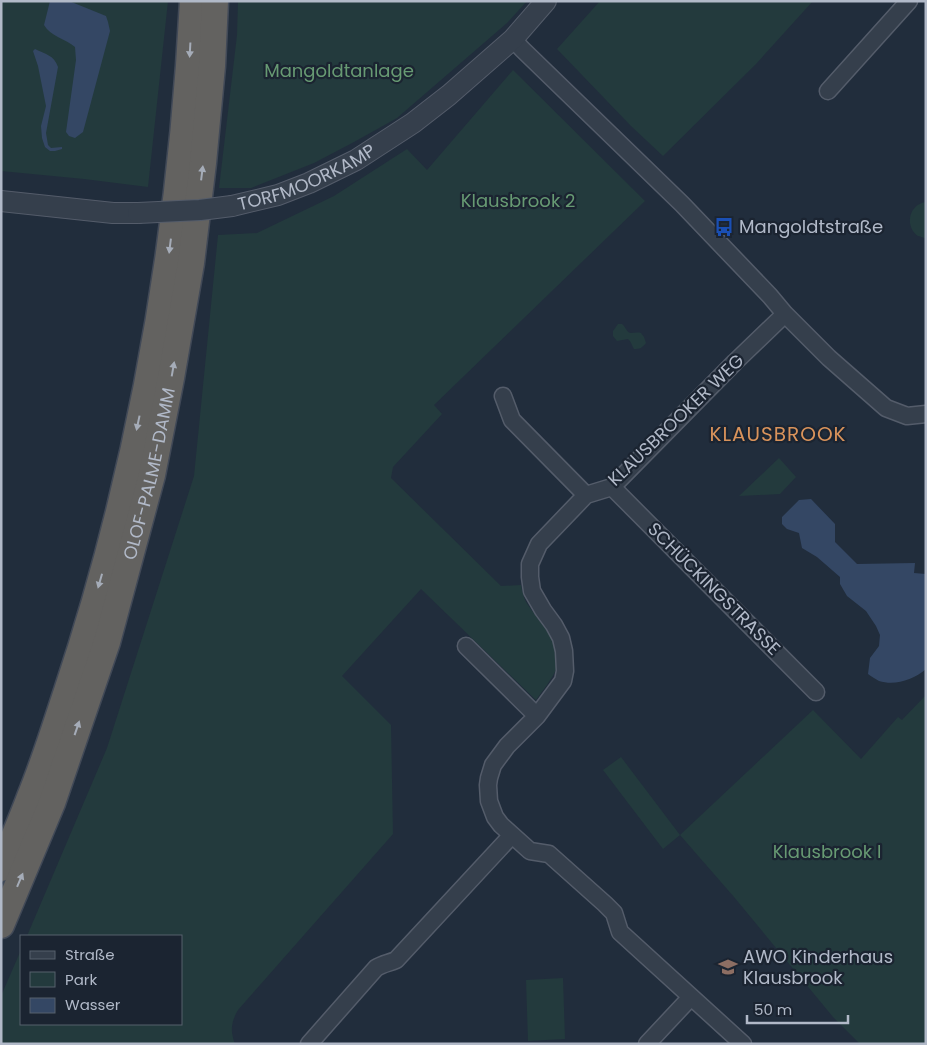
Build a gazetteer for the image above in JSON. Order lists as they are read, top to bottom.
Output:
{
  "streets": {
    "highway": ["OLOF-PALME-DAMM"],
    "street": ["TORFMOORKAMP", "KLAUSBROOKER WEG", "SCHÜCKINGSTRASSE"]
  },
  "crossings": [
    ["KLAUSBROOKER WEG", "SCHÜCKINGSTRASSE"]
  ],
  "districts": ["KLAUSBROOK"],
  "parks": ["Mangoldtanlage", "Klausbrook 2", "Klausbrook I"],
  "places": {
    "bus stop": ["Mangoldtstraße"],
    "school or university": ["AWO Kinderhaus Klausbrook"]
  },
  "legend": ["Straße", "Park", "Wasser"],
  "scale_bar": "50 m"
}
